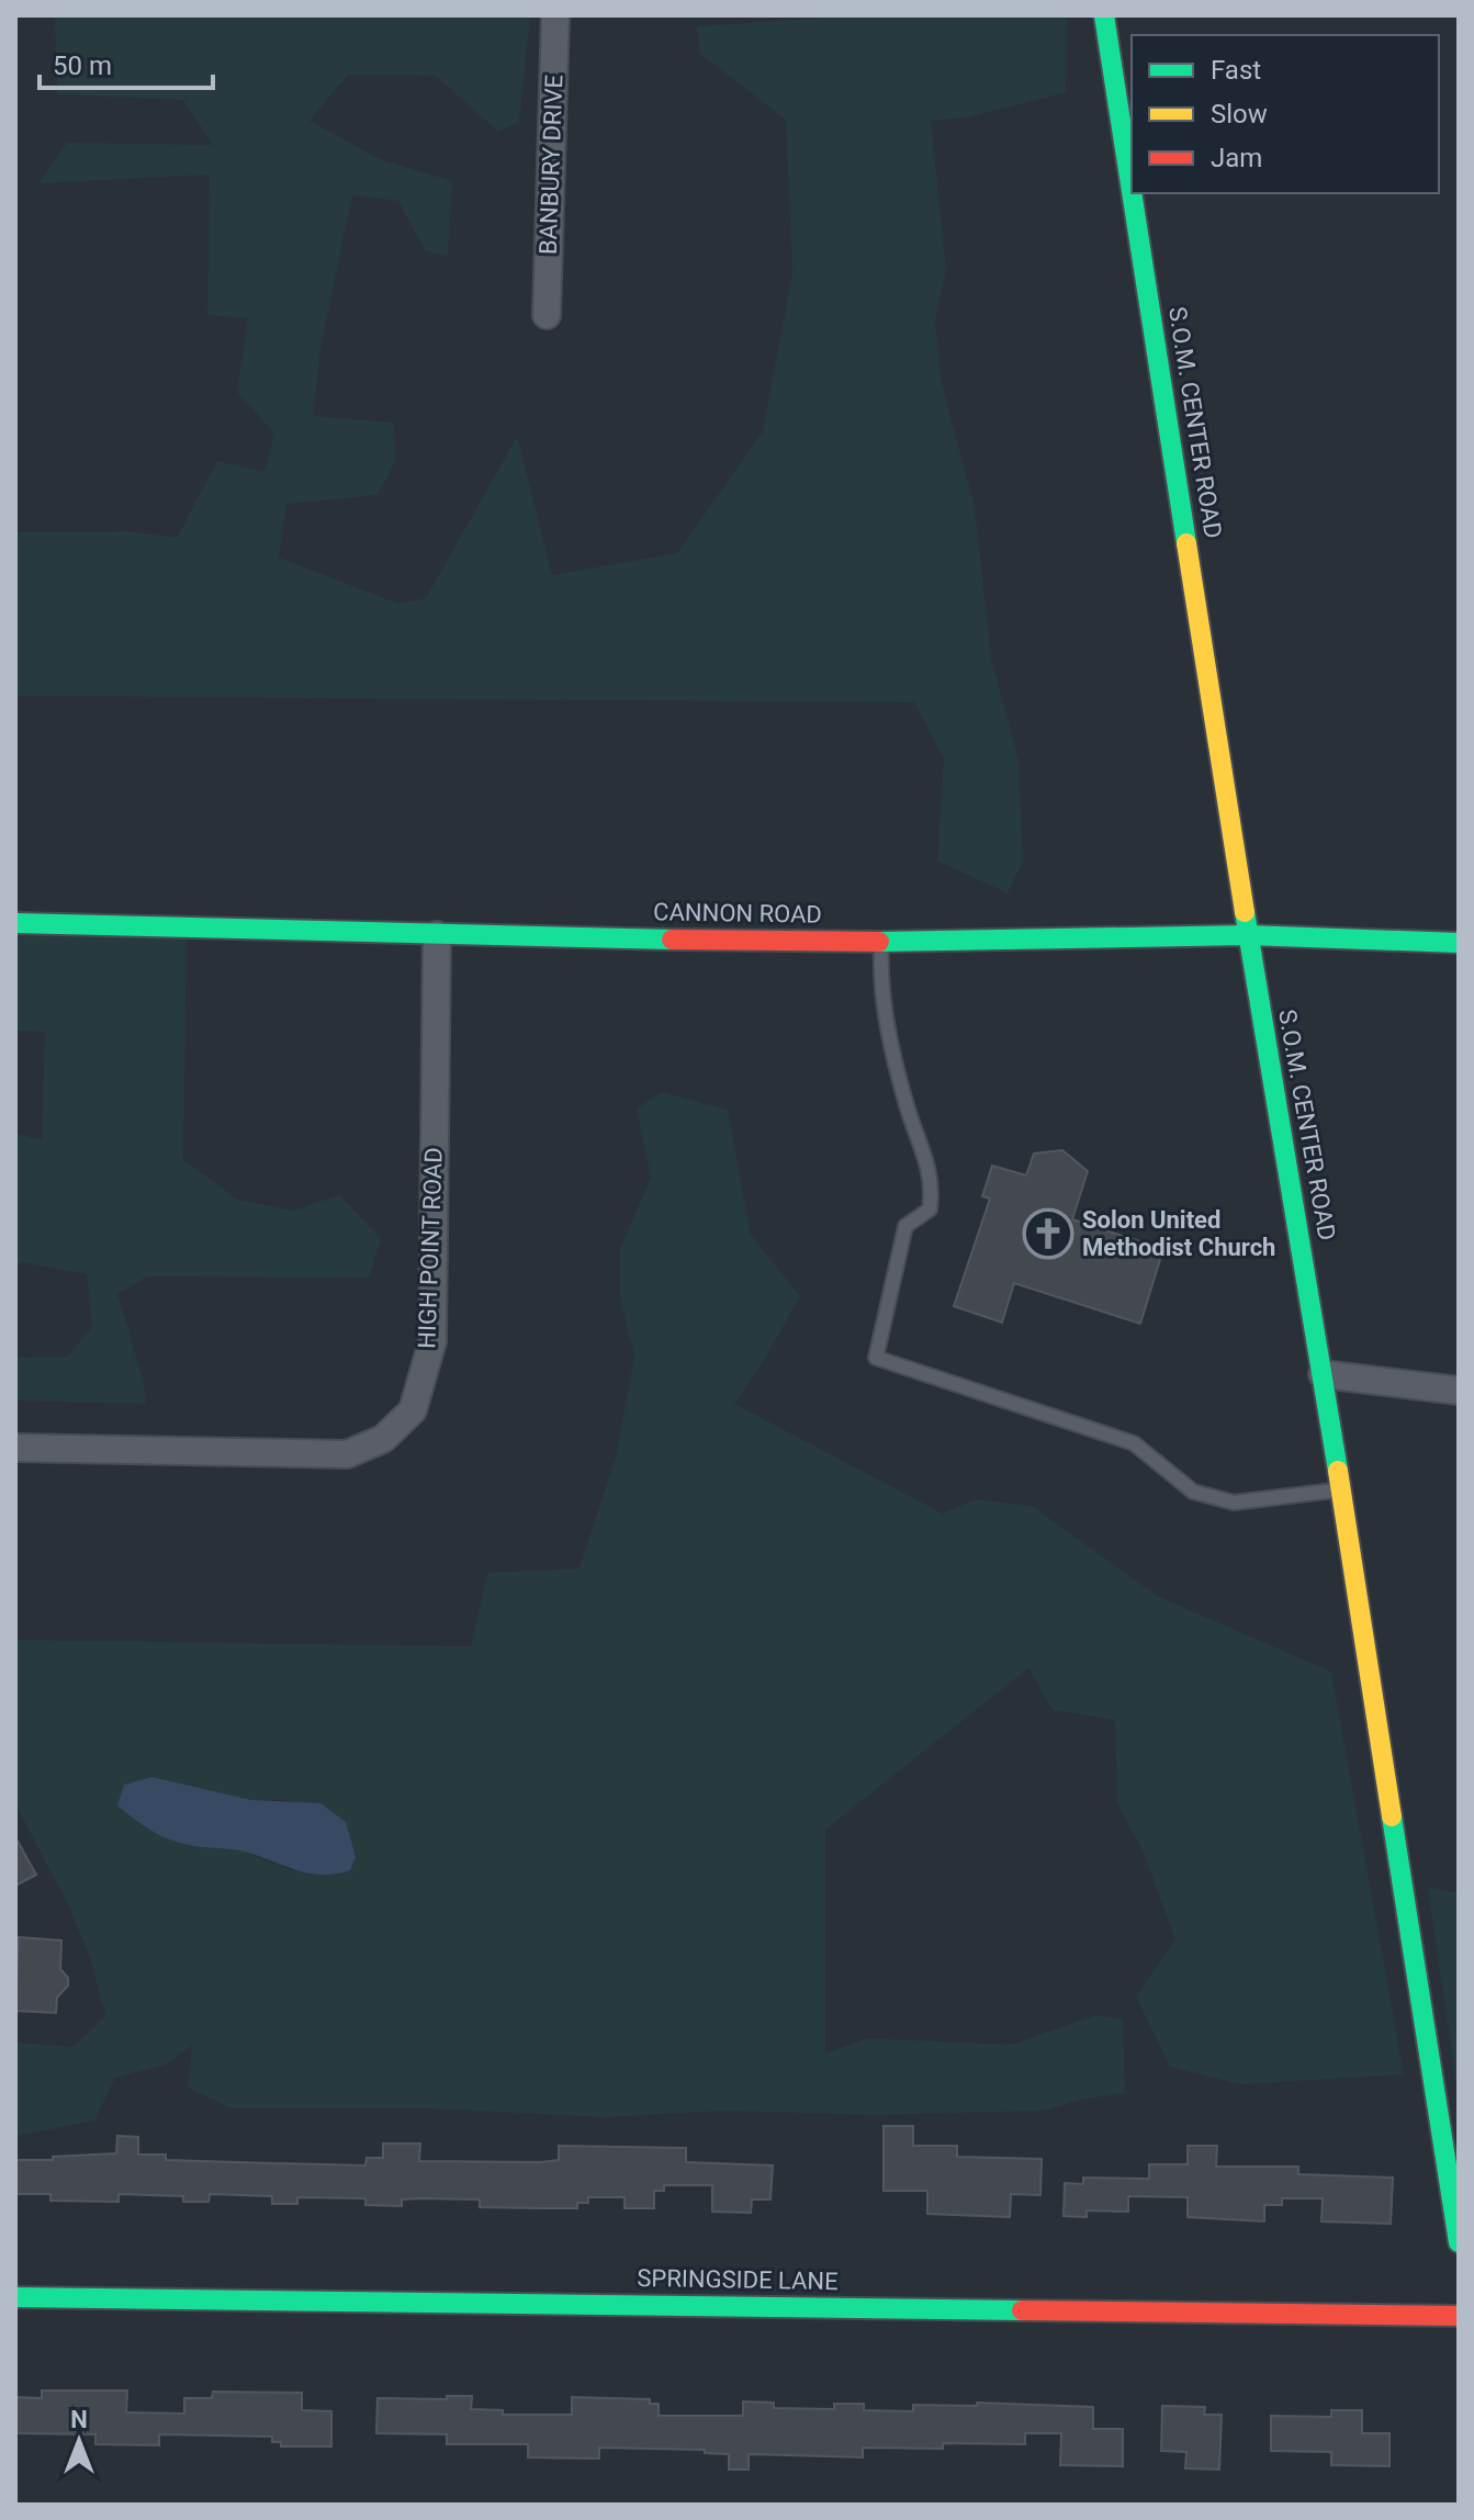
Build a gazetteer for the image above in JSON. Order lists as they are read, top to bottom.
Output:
{
  "streets": {
    "main road": ["S.O.M. CENTER ROAD", "CANNON ROAD", "SPRINGSIDE LANE"],
    "street": ["BANBURY DRIVE", "HIGH POINT ROAD"]
  },
  "crossings": [
    ["S.O.M. CENTER ROAD", "CANNON ROAD"],
    ["CANNON ROAD", "HIGH POINT ROAD"]
  ],
  "places": {
    "church": ["Solon United Methodist Church"]
  },
  "legend": ["Fast", "Slow", "Jam"],
  "scale_bar": "50 m",
  "north": "top"
}
